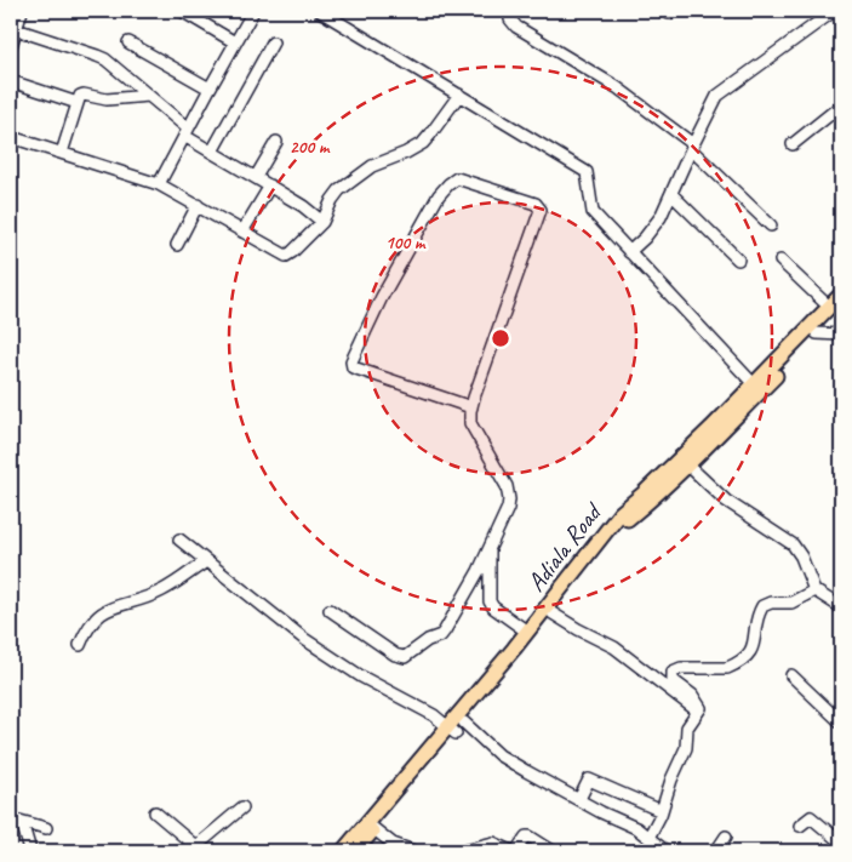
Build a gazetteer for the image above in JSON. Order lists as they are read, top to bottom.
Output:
{
  "streets": {
    "main road": ["Adiala Road"]
  },
  "rings": ["200 m", "100 m"]
}
